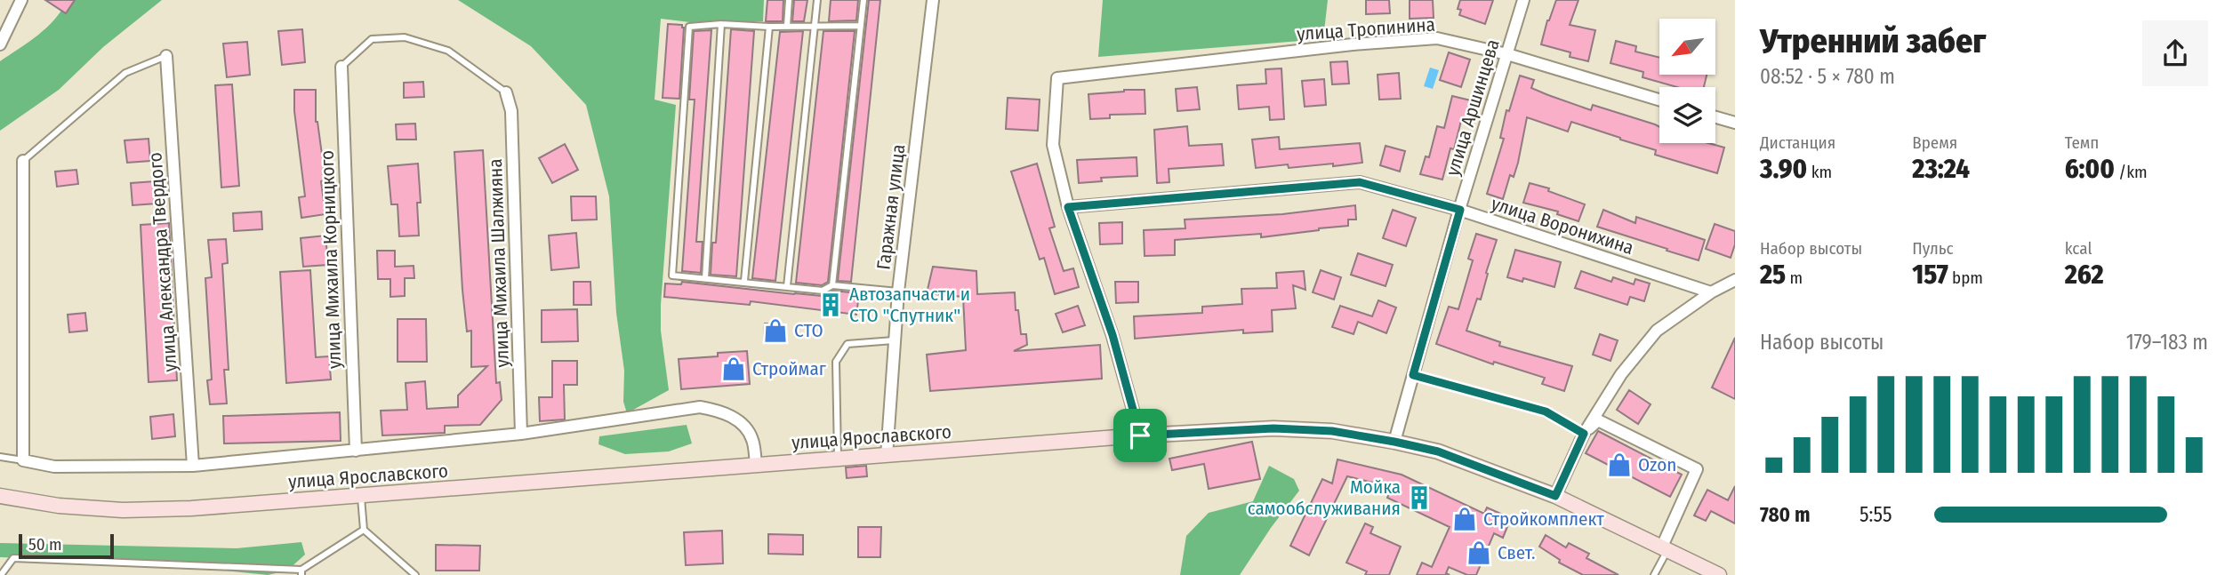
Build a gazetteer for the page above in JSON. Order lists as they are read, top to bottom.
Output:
{
  "streets": {
    "street": [
      "улица Тропинина",
      "улица Аршинцева",
      "Гаражная улица",
      "улица Воронихина",
      "улица Михаила Корницкого",
      "улица Александра Твердого",
      "улица Михаила Шалжияна",
      "улица Ярославского"
    ]
  },
  "crossings": [
    ["улица Тропинина", "улица Аршинцева"],
    ["улица Тропинина", "улица Воронихина"],
    ["улица Аршинцева", "улица Воронихина"],
    ["улица Аршинцева", "улица Ярославского"],
    ["Гаражная улица", "улица Ярославского"]
  ],
  "places": {
    "building": ["Автозапчасти и СТО \"Спутник\"", "Мойка самообслуживания"],
    "shop": [
      "СТО",
      "Строймаг",
      "Ozon",
      "Стройкомплект",
      "Свет."
    ]
  },
  "scale_bar": "50 m",
  "north": "bottom left",
  "page": {
    "heading": ["Утренний забег", "08:52 · 5 × 780 m"],
    "stats": [
      ["Дистанция", "3.90 km"],
      ["Время", "23:24"],
      ["Темп", "6:00 /km"],
      ["Набор высоты", "25 m"],
      ["Пульс", "157 bpm"],
      ["kcal", "262"]
    ],
    "chart": ["Набор высоты", "179–183 m"],
    "list": [
      {
        "name": "780 m",
        "note": "5:55"
      }
    ],
    "scale": "50 m"
  }
}
